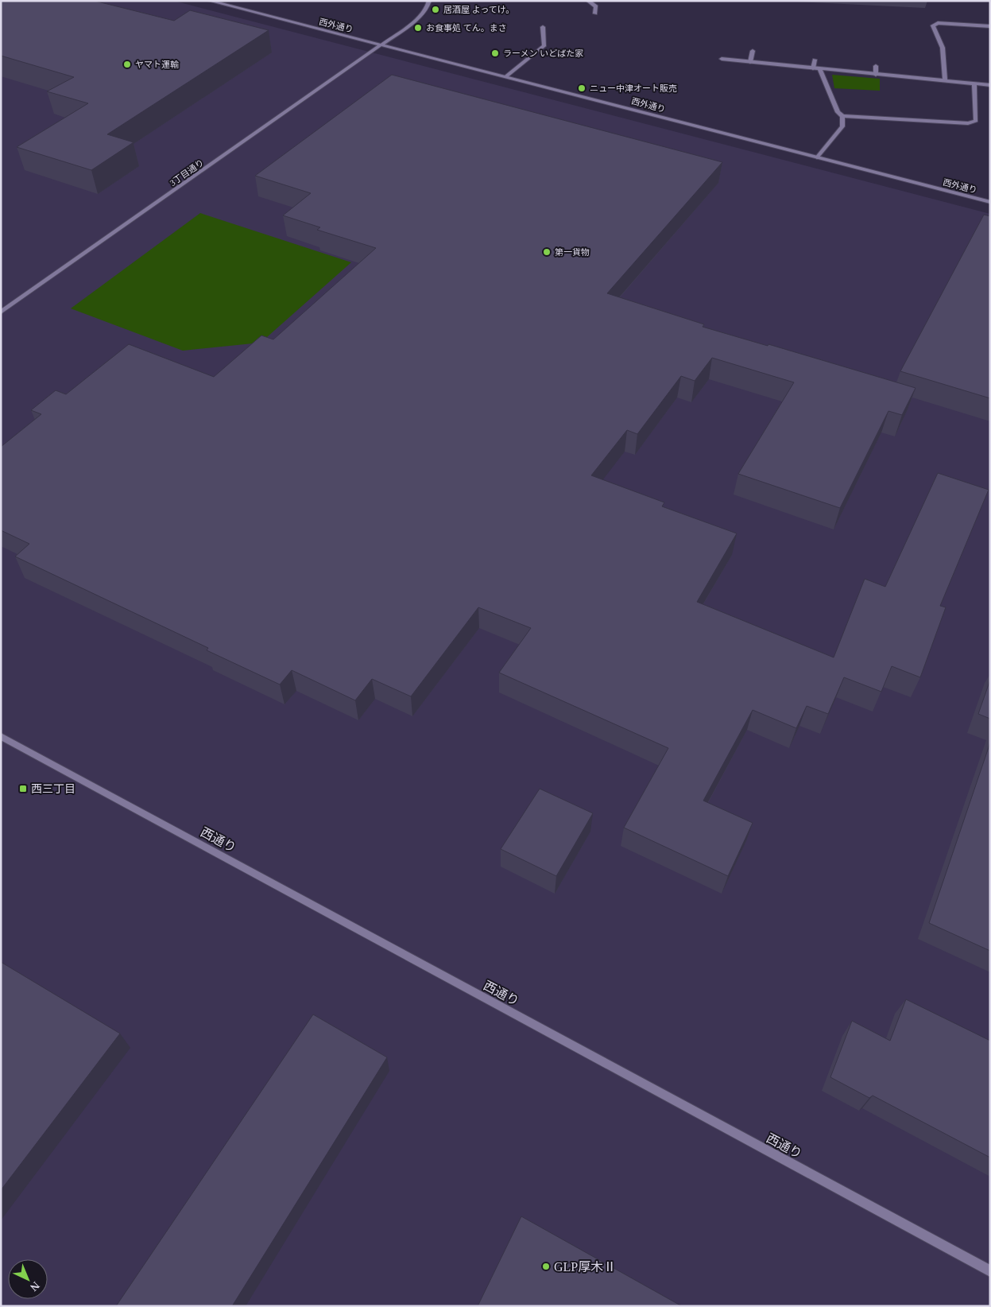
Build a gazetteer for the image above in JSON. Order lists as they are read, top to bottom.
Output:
{
  "streets": {
    "street": ["西外通り", "3丁目通り", "西通り"]
  },
  "crossings": [
    ["西外通り", "3丁目通り"]
  ],
  "places": {
    "other": [
      "居酒屋 よってけ。",
      "お食事処 てん。まさ",
      "ラーメン いどばた家",
      "ヤマト運輸",
      "ニュー中津オート販売",
      "第一貨物",
      "GLP厚木Ⅱ"
    ],
    "transit": ["西三丁目"]
  },
  "north": "bottom right"
}
